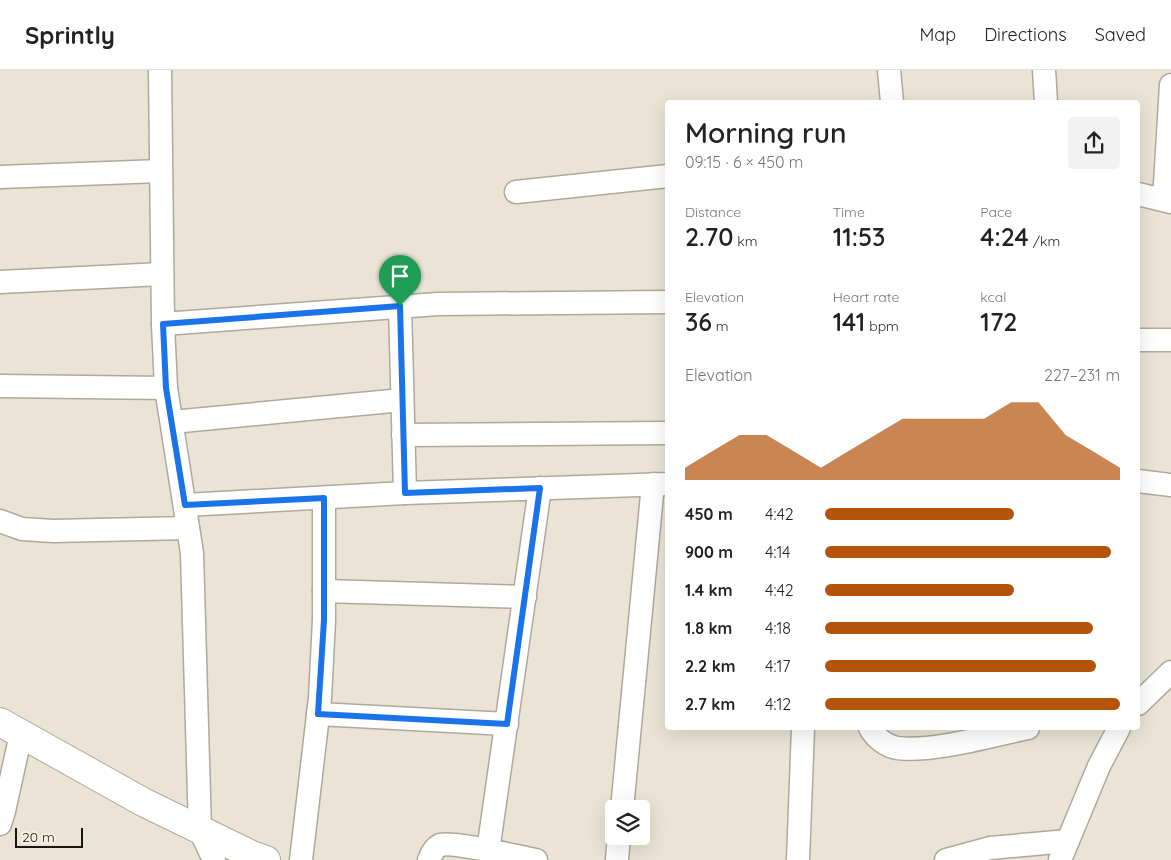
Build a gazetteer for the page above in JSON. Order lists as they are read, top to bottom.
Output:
{
  "scale_bar": "20 m",
  "page": {
    "header": "Sprintly",
    "nav": ["Map", "Directions", "Saved"],
    "heading": ["Morning run", "09:15 · 6 × 450 m"],
    "stats": [
      ["Distance", "2.70 km"],
      ["Time", "11:53"],
      ["Pace", "4:24 /km"],
      ["Elevation", "36 m"],
      ["Heart rate", "141 bpm"],
      ["kcal", "172"]
    ],
    "chart": ["Elevation", "227–231 m"],
    "list": [
      {
        "name": "450 m",
        "note": "4:42"
      },
      {
        "name": "900 m",
        "note": "4:14"
      },
      {
        "name": "1.4 km",
        "note": "4:42"
      },
      {
        "name": "1.8 km",
        "note": "4:18"
      },
      {
        "name": "2.2 km",
        "note": "4:17"
      },
      {
        "name": "2.7 km",
        "note": "4:12"
      }
    ],
    "scale": "20 m"
  }
}
